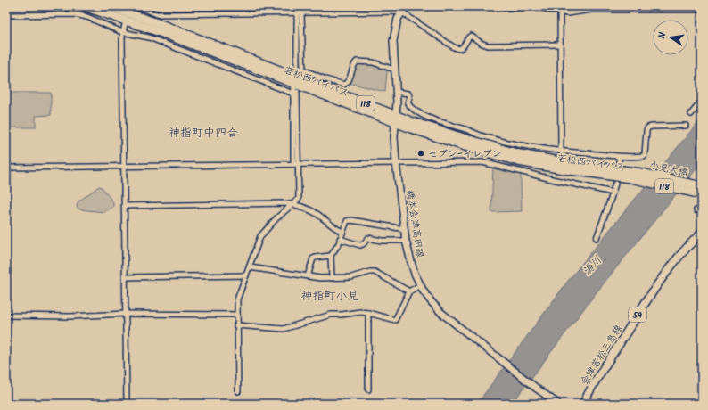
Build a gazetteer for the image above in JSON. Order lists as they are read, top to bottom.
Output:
{
  "streets": {
    "highway": ["若松西バイパス", "118", "小見大橋"],
    "main road": ["橋本会津高田線", "59", "会津若松三島線"]
  },
  "crossings": [
    ["若松西バイパス", "小見大橋"],
    ["若松西バイパス", "橋本会津高田線"]
  ],
  "districts": ["神指町中四合", "神指町小見"],
  "water": ["湯川"],
  "places": ["セブン-イレブン"],
  "north": "left"
}
